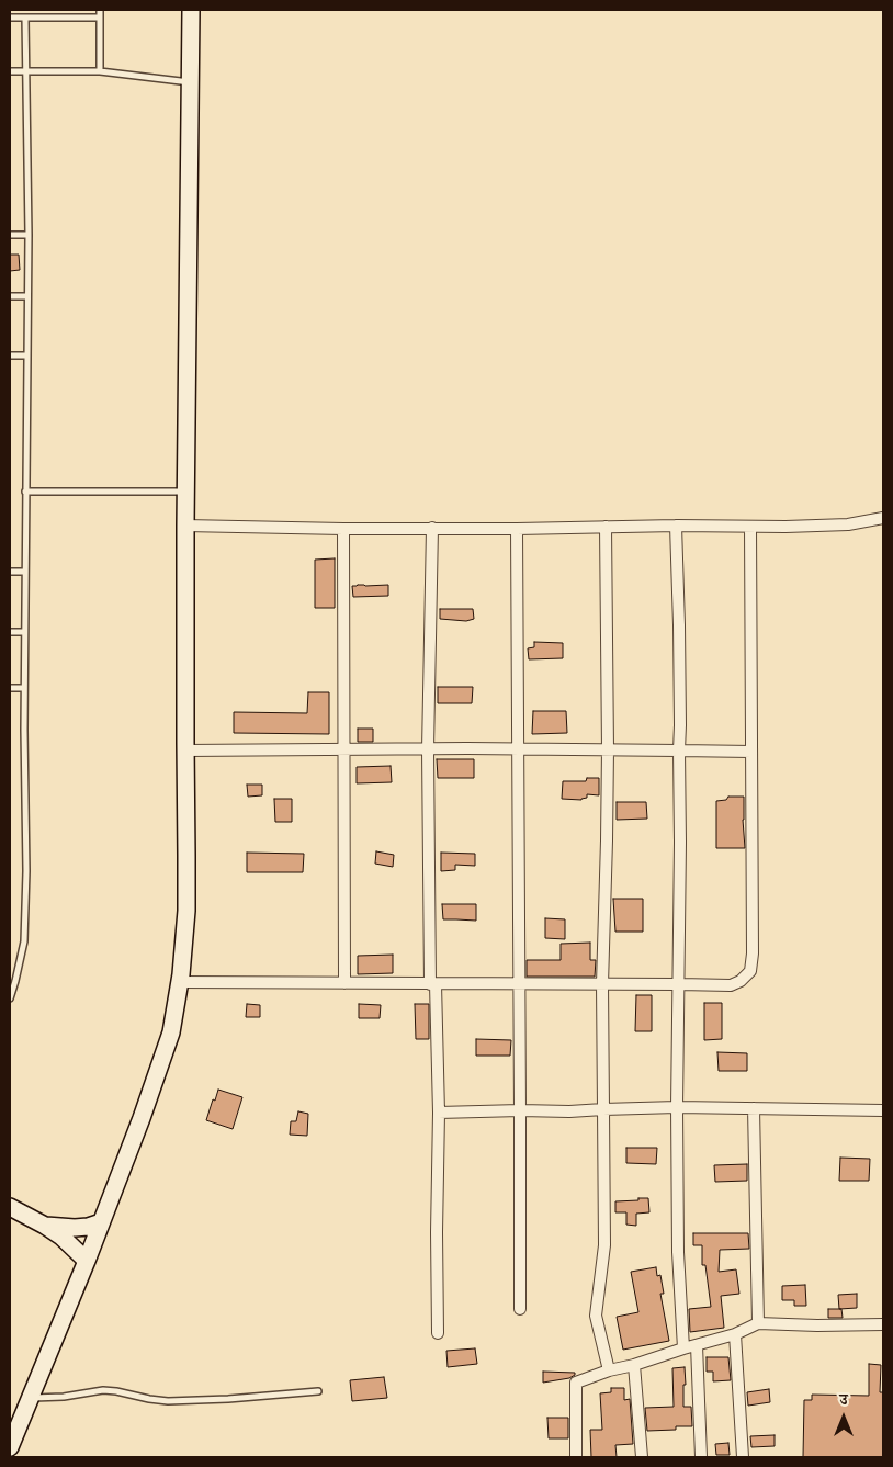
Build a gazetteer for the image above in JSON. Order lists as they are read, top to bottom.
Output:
{
  "north": "top"
}
